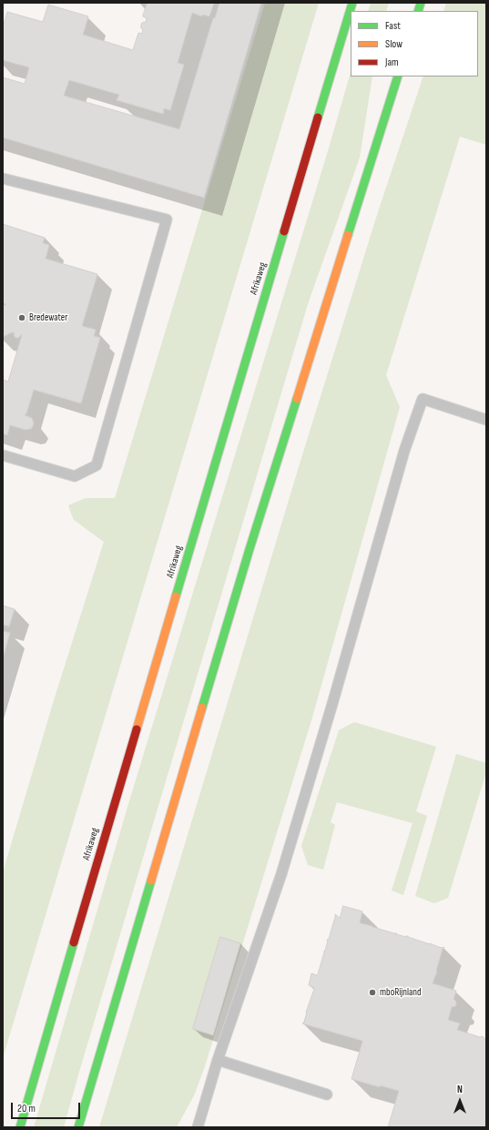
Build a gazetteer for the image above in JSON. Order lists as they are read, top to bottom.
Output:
{
  "streets": {
    "main road": ["Afrikaweg"]
  },
  "places": ["Bredewater", "mboRijnland"],
  "legend": ["Fast", "Slow", "Jam"],
  "scale_bar": "20 m",
  "north": "top"
}
